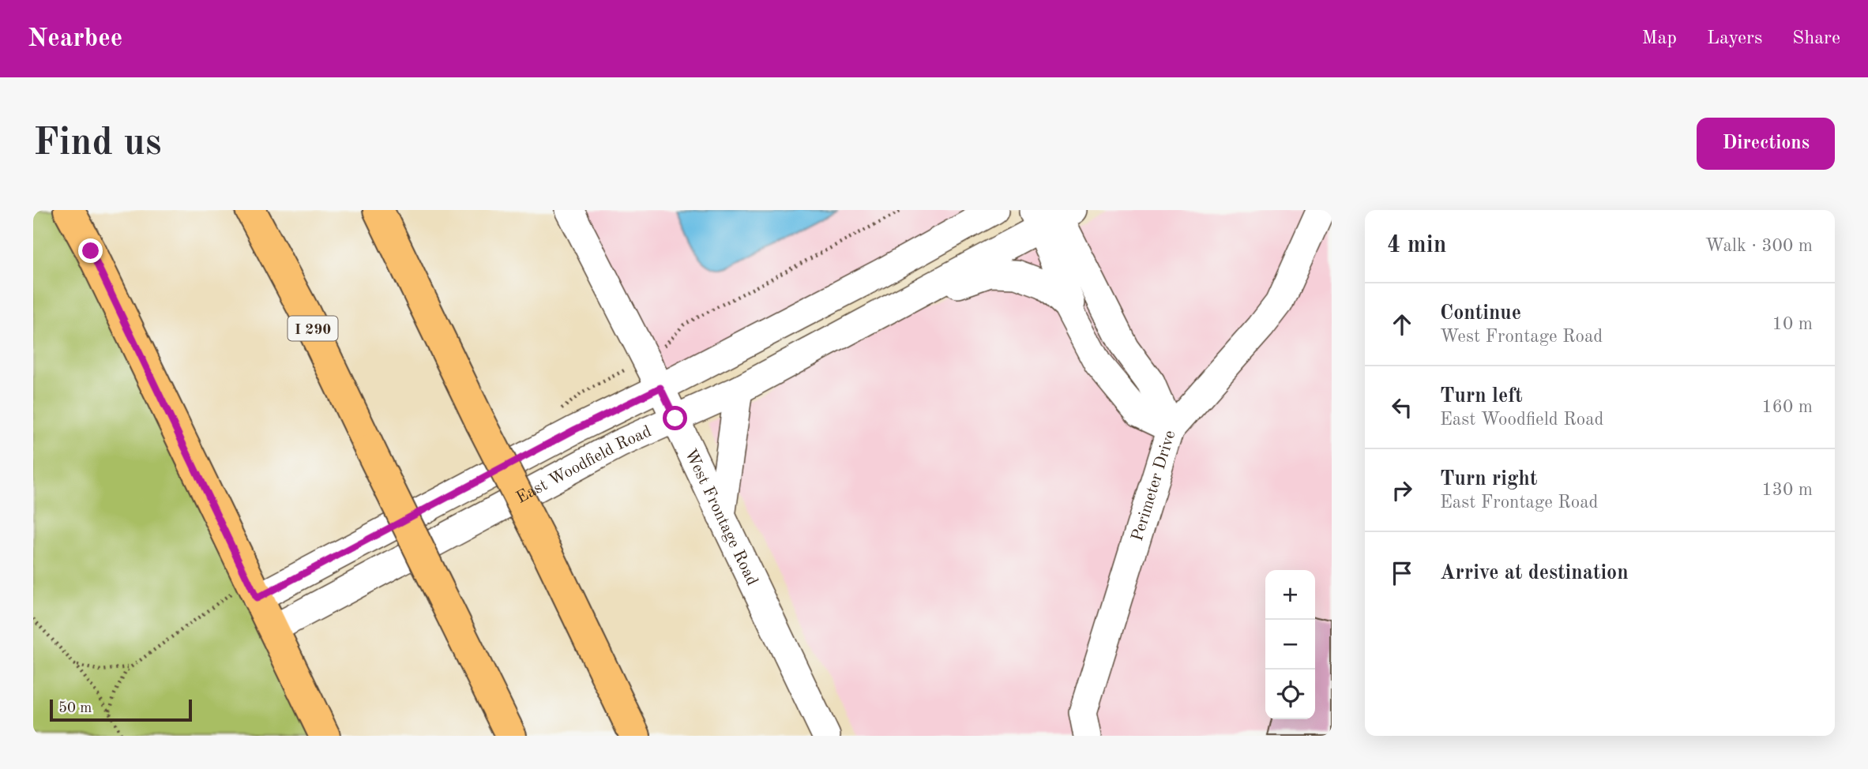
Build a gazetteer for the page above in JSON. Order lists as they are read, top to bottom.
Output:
{
  "streets": {
    "main road": ["I 290"],
    "street": ["East Woodfield Road", "Perimeter Drive", "West Frontage Road"]
  },
  "crossings": [
    ["East Woodfield Road", "West Frontage Road"]
  ],
  "scale_bar": "50 m",
  "page": {
    "header": "Nearbee",
    "nav": ["Map", "Layers", "Share"],
    "buttons": "Directions",
    "title": "Find us",
    "heading": ["4 min", "Walk · 300 m"],
    "list": [
      ["Continue", "West Frontage Road", "10 m"],
      ["Turn left", "East Woodfield Road", "160 m"],
      ["Turn right", "East Frontage Road", "130 m"],
      "Arrive at destination"
    ],
    "map_buttons": ["+", "−"],
    "scale": "50 m"
  }
}
